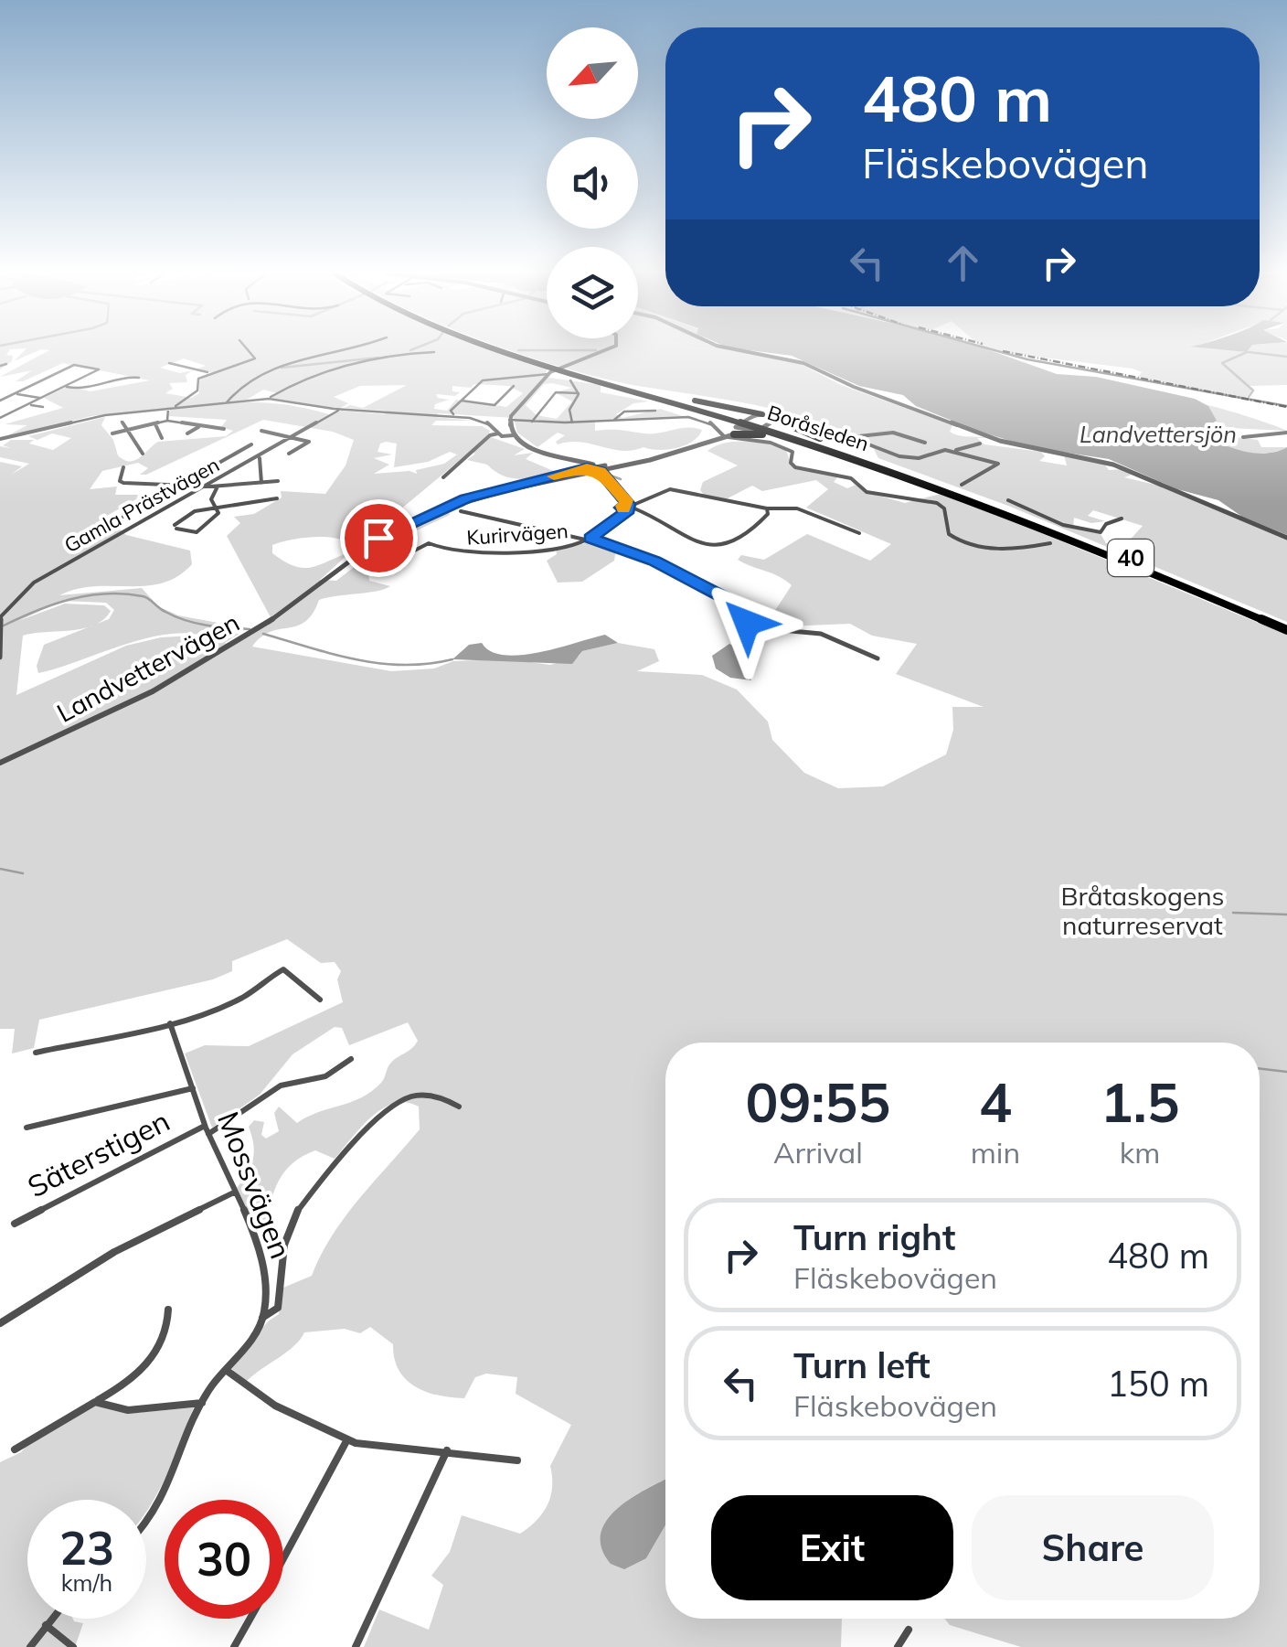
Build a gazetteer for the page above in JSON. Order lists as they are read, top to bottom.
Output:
{
  "streets": {
    "highway": ["Boråsleden", "40"],
    "street": [
      "Gamla Prästvägen",
      "Kurirvägen",
      "Landvettervägen",
      "Säterstigen",
      "Mossvägen"
    ]
  },
  "crossings": [
    ["Säterstigen", "Mossvägen"]
  ],
  "water": ["Landvettersjön"],
  "parks": ["Bråtaskogens naturreservat"],
  "north": "bottom left",
  "page": {
    "turn": ["480 m", "Fläskebovägen"],
    "eta": [
      "09:55",
      "Arrival",
      "4",
      "min",
      "1.5",
      "km"
    ],
    "list": [
      {
        "name": "Turn right",
        "note": "Fläskebovägen",
        "value": "480 m"
      },
      {
        "name": "Turn left",
        "note": "Fläskebovägen",
        "value": "150 m"
      }
    ],
    "buttons": ["Exit", "Share"],
    "speed": "23 km/h",
    "limit": "30"
  }
}
